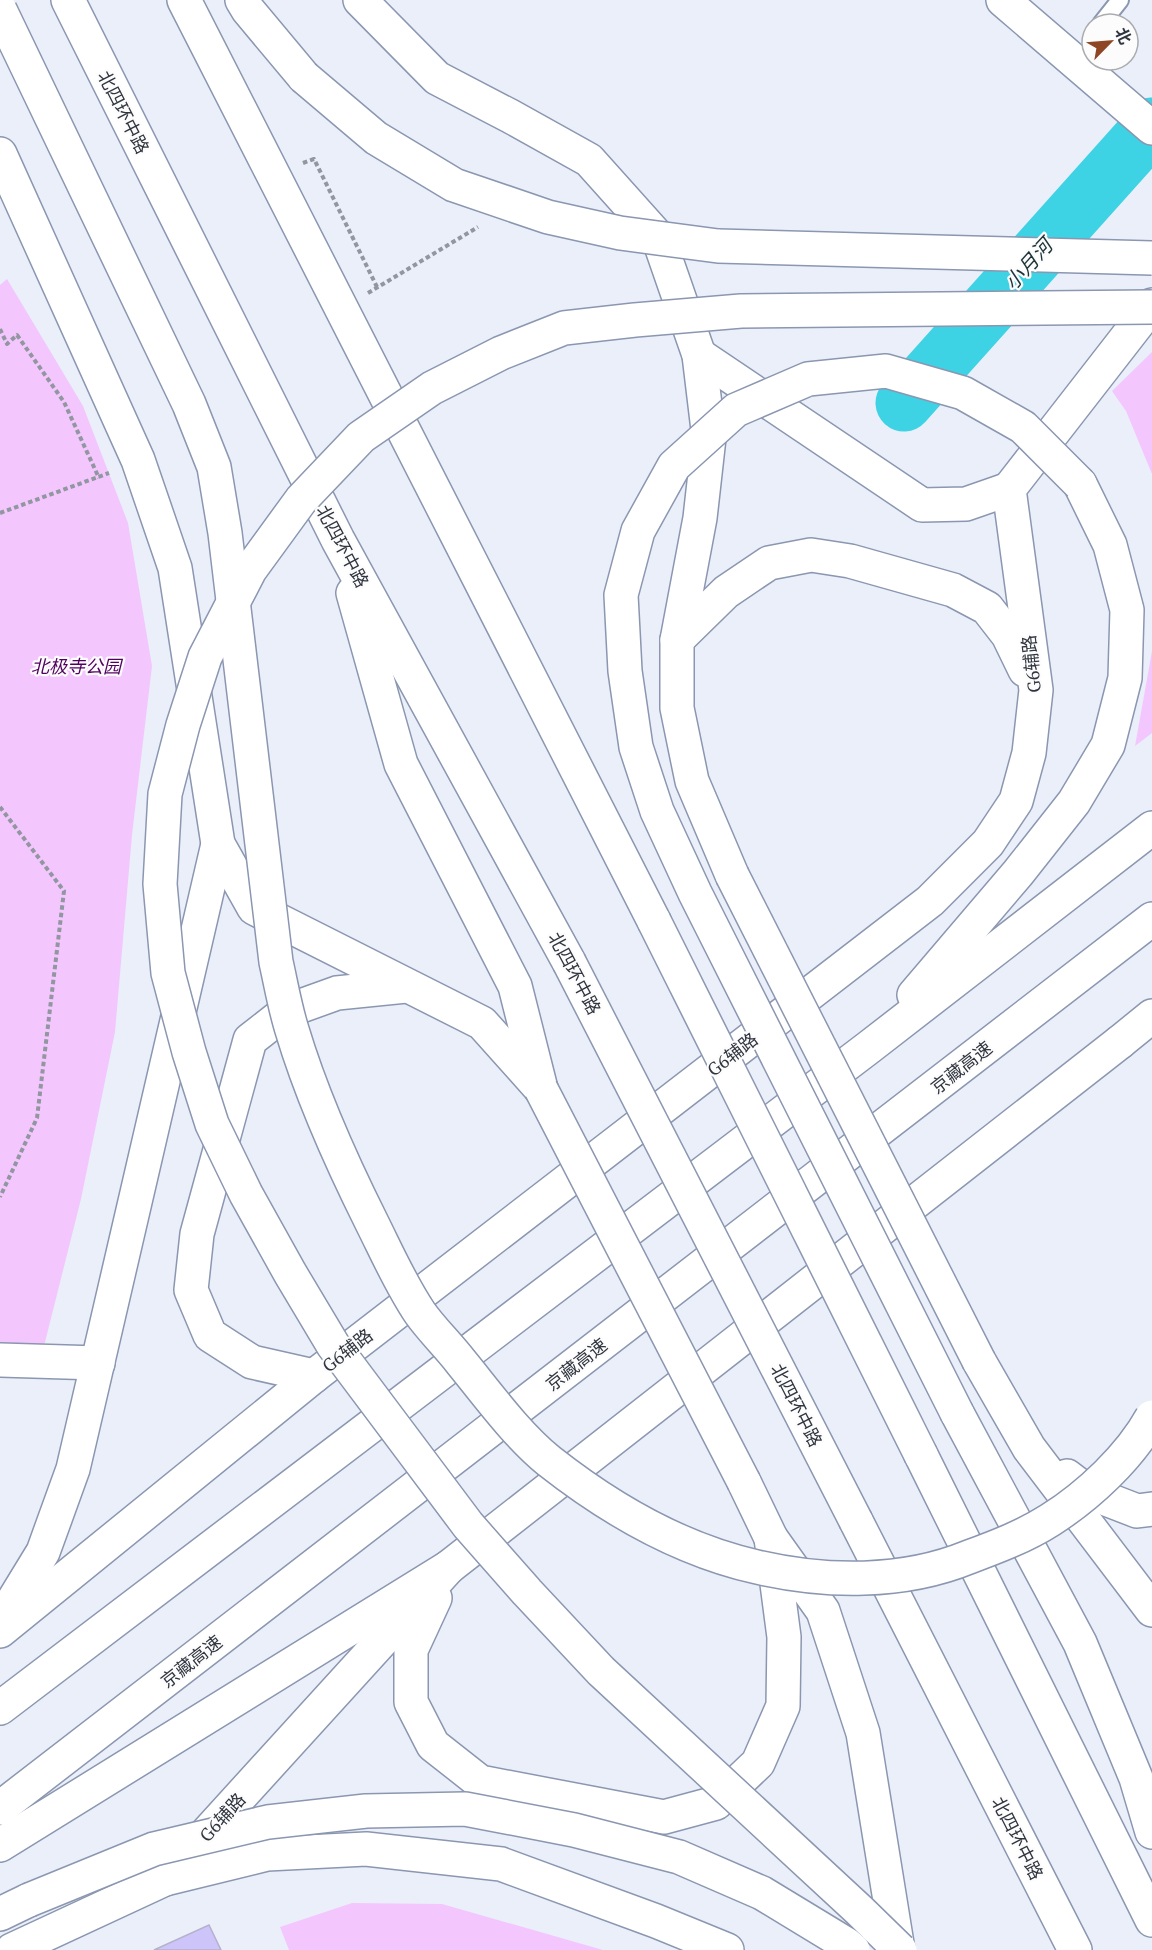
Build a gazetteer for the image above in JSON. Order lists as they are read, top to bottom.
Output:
{
  "streets": {
    "main road": ["北四环中路", "G6辅路", "京藏高速"]
  },
  "water": ["小月河"],
  "parks": ["北极寺公园"],
  "north": "top right"
}
